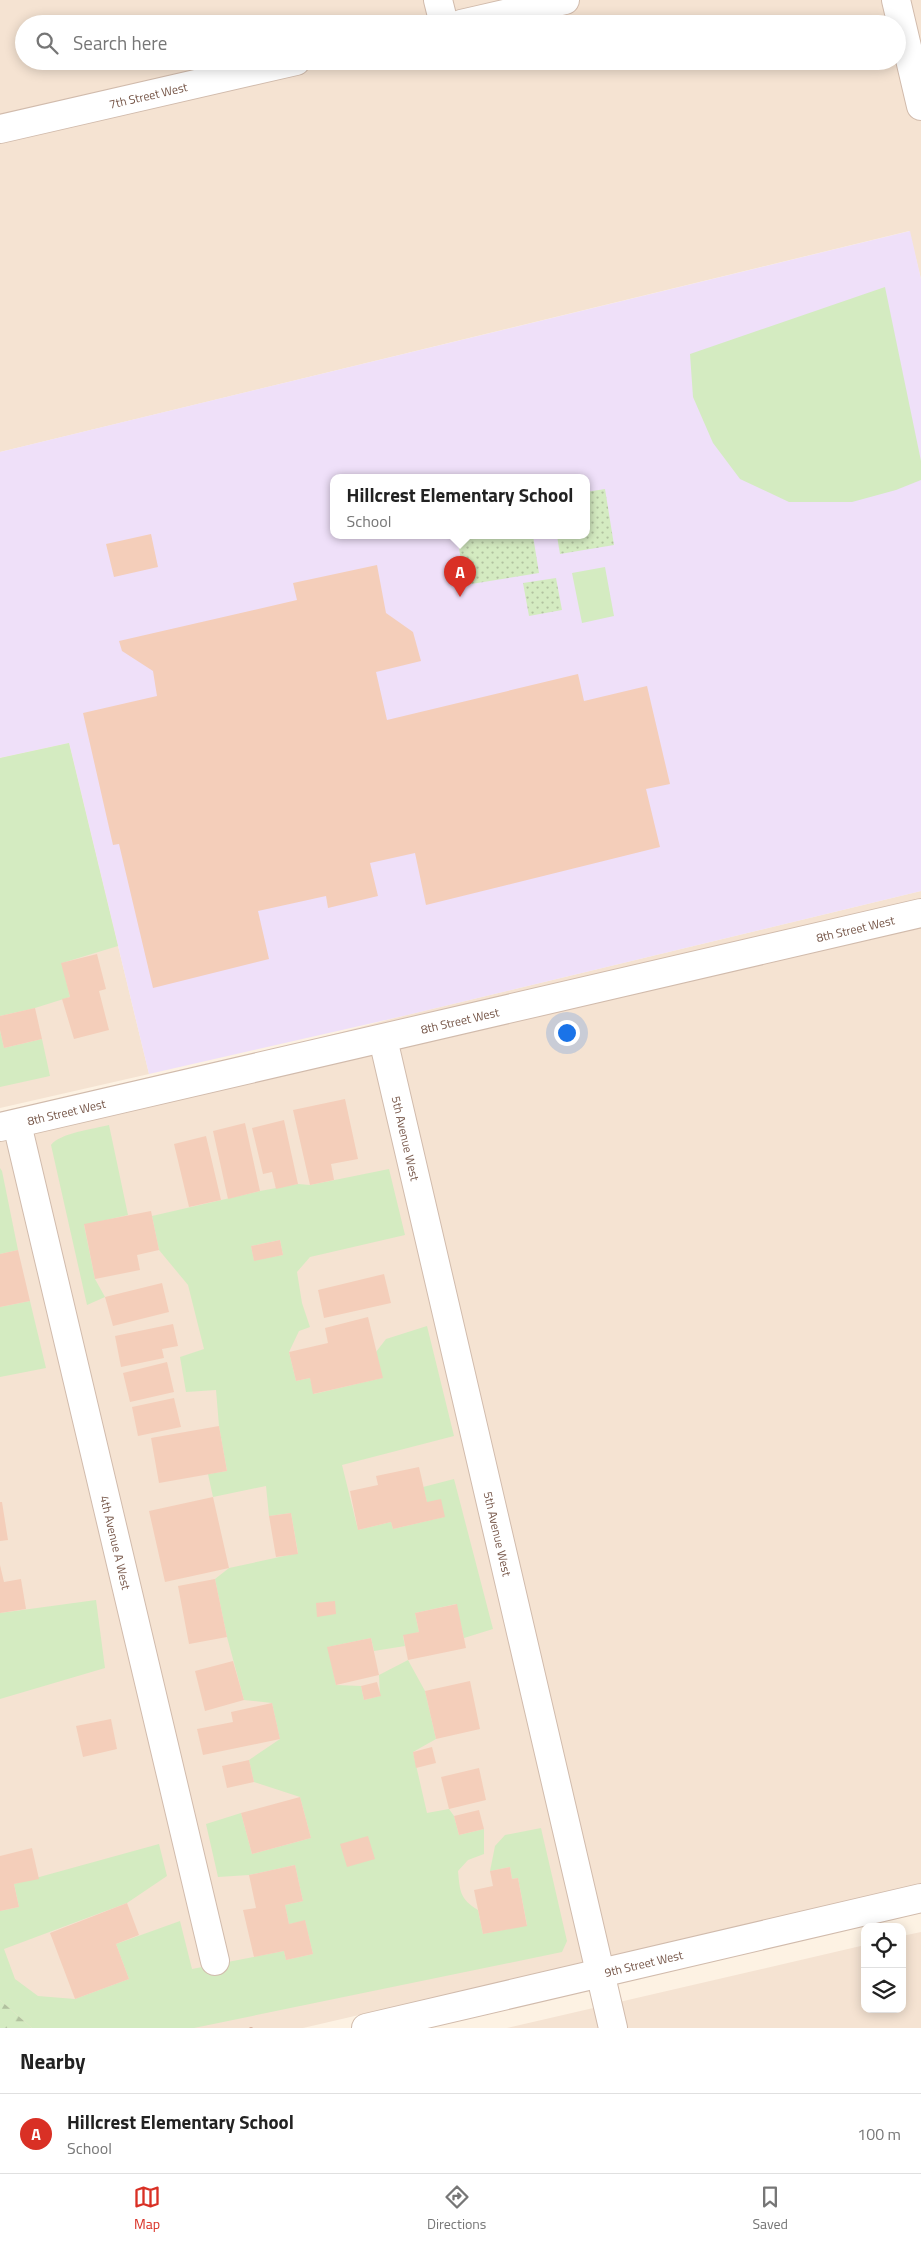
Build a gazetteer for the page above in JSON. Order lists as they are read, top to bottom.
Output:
{
  "streets": {
    "street": [
      "7th Street West",
      "8th Street West",
      "5th Avenue West",
      "4th Avenue A West",
      "9th Street West"
    ]
  },
  "crossings": [
    ["8th Street West", "5th Avenue West"],
    ["8th Street West", "4th Avenue A West"],
    ["5th Avenue West", "9th Street West"]
  ],
  "page": {
    "search": "Search here",
    "popup": ["Hillcrest Elementary School", "School"],
    "pins": "A",
    "heading": "Nearby",
    "list": [
      {
        "mark": "A",
        "name": "Hillcrest Elementary School",
        "note": "School",
        "value": "100 m"
      }
    ],
    "nav": ["Map", "Directions", "Saved"]
  }
}
